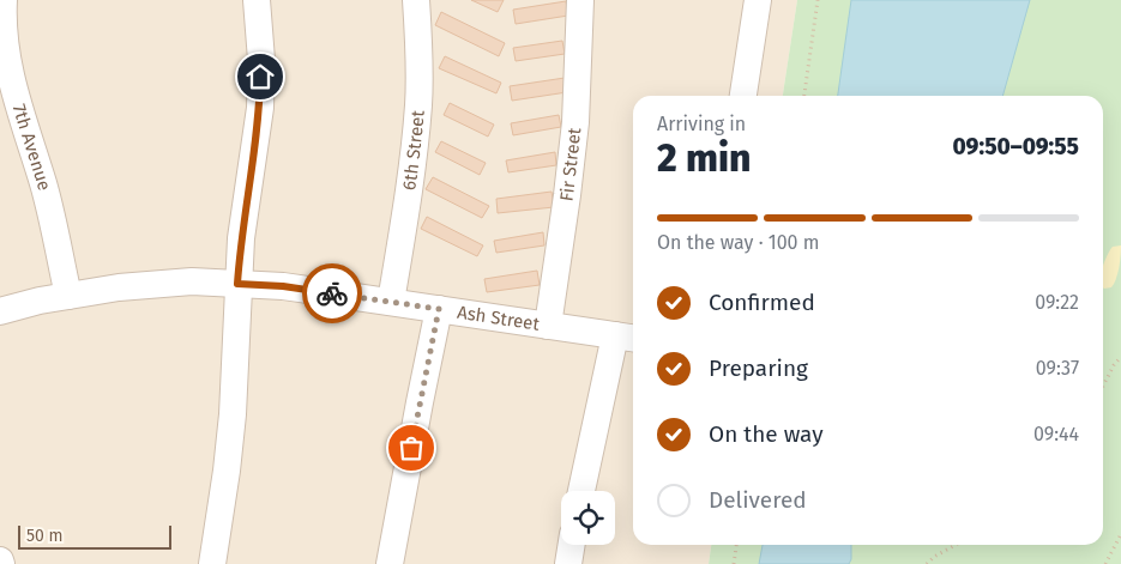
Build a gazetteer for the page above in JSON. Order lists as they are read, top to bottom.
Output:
{
  "streets": {
    "street": [
      "7th Avenue",
      "6th Street",
      "Fir Street",
      "Ash Street"
    ]
  },
  "crossings": [
    ["7th Avenue", "Ash Street"],
    ["6th Street", "Ash Street"],
    ["Fir Street", "Ash Street"]
  ],
  "scale_bar": "50 m",
  "page": {
    "heading": ["2 min", "Arriving in", "09:50–09:55"],
    "bar": "On the way · 100 m",
    "list": [
      ["Confirmed", "09:22"],
      ["Preparing", "09:37"],
      ["On the way", "09:44"],
      "Delivered"
    ],
    "scale": "50 m"
  }
}
